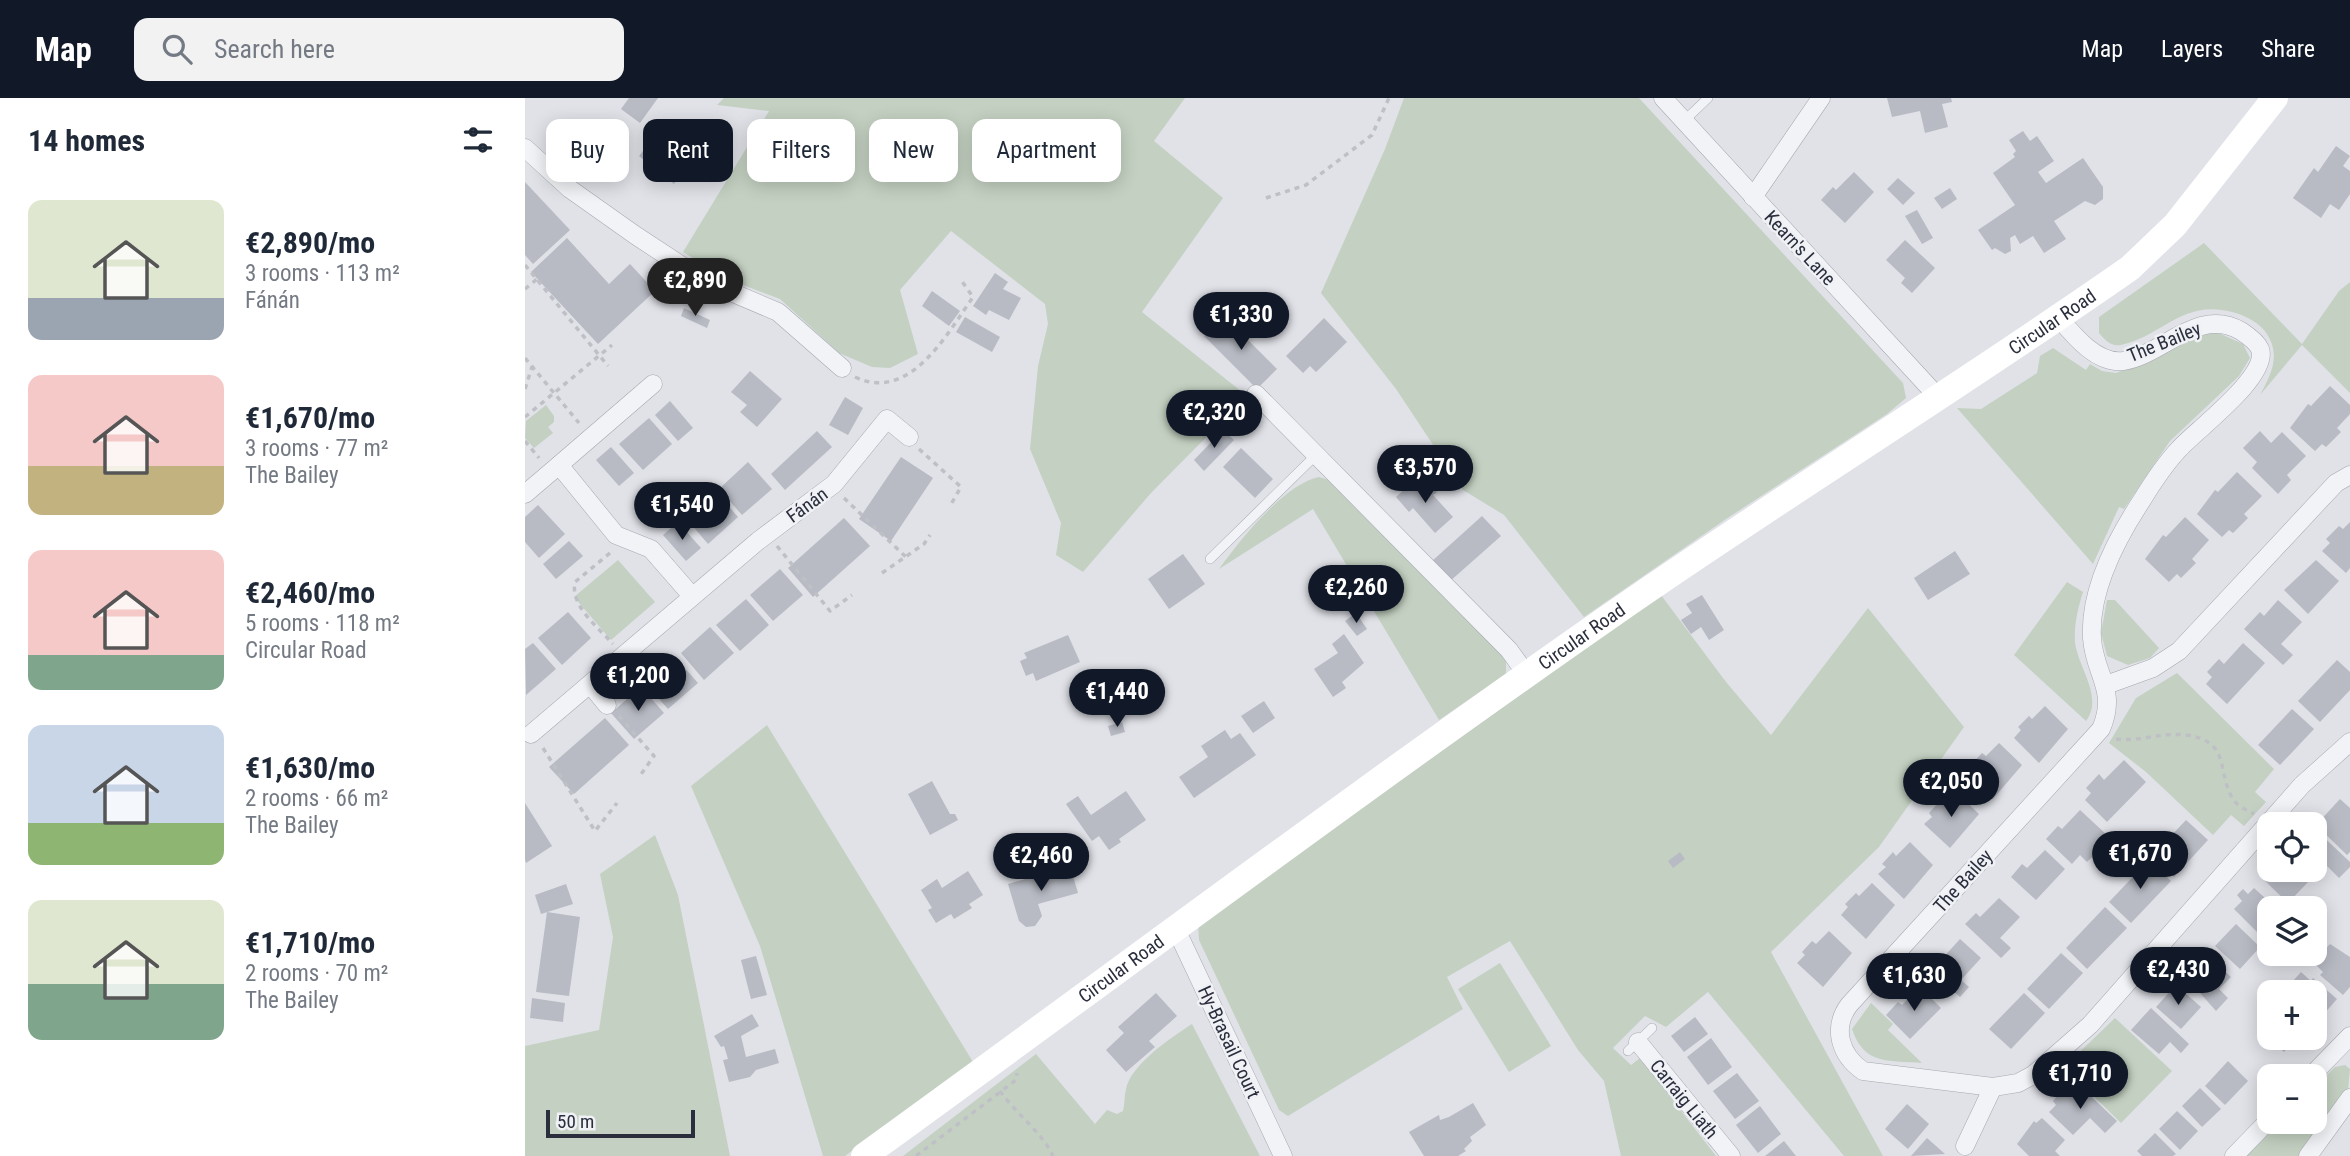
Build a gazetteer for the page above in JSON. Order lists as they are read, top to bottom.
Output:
{
  "streets": {
    "street": [
      "Kearn's Lane",
      "Circular Road",
      "The Bailey",
      "Fánán",
      "Hy-Brasail Court",
      "Carraig Liath"
    ]
  },
  "crossings": [
    ["Kearn's Lane", "Circular Road"],
    ["Circular Road", "The Bailey"],
    ["Circular Road", "Hy-Brasail Court"]
  ],
  "scale_bar": "50 m",
  "page": {
    "header": "Map",
    "search": "Search here",
    "nav": ["Map", "Layers", "Share"],
    "heading": "14 homes",
    "chip": [
      "Buy",
      "Rent",
      "Filters",
      "New",
      "Apartment"
    ],
    "list": [
      {
        "name": "€2,890/mo",
        "note": "3 rooms · 113 m² · Fánán"
      },
      {
        "name": "€1,670/mo",
        "note": "3 rooms · 77 m² · The Bailey"
      },
      {
        "name": "€2,460/mo",
        "note": "5 rooms · 118 m² · Circular Road"
      },
      {
        "name": "€1,630/mo",
        "note": "2 rooms · 66 m² · The Bailey"
      },
      {
        "name": "€1,710/mo",
        "note": "2 rooms · 70 m² · The Bailey"
      }
    ],
    "price": [
      "€2,890",
      "€1,330",
      "€2,320",
      "€3,570",
      "€1,540",
      "€2,260",
      "€1,200",
      "€1,440",
      "€2,050",
      "€1,670",
      "€2,460",
      "€2,430",
      "€1,630",
      "€1,710"
    ],
    "map_buttons": ["+", "−"],
    "scale": "50 m"
  }
}
